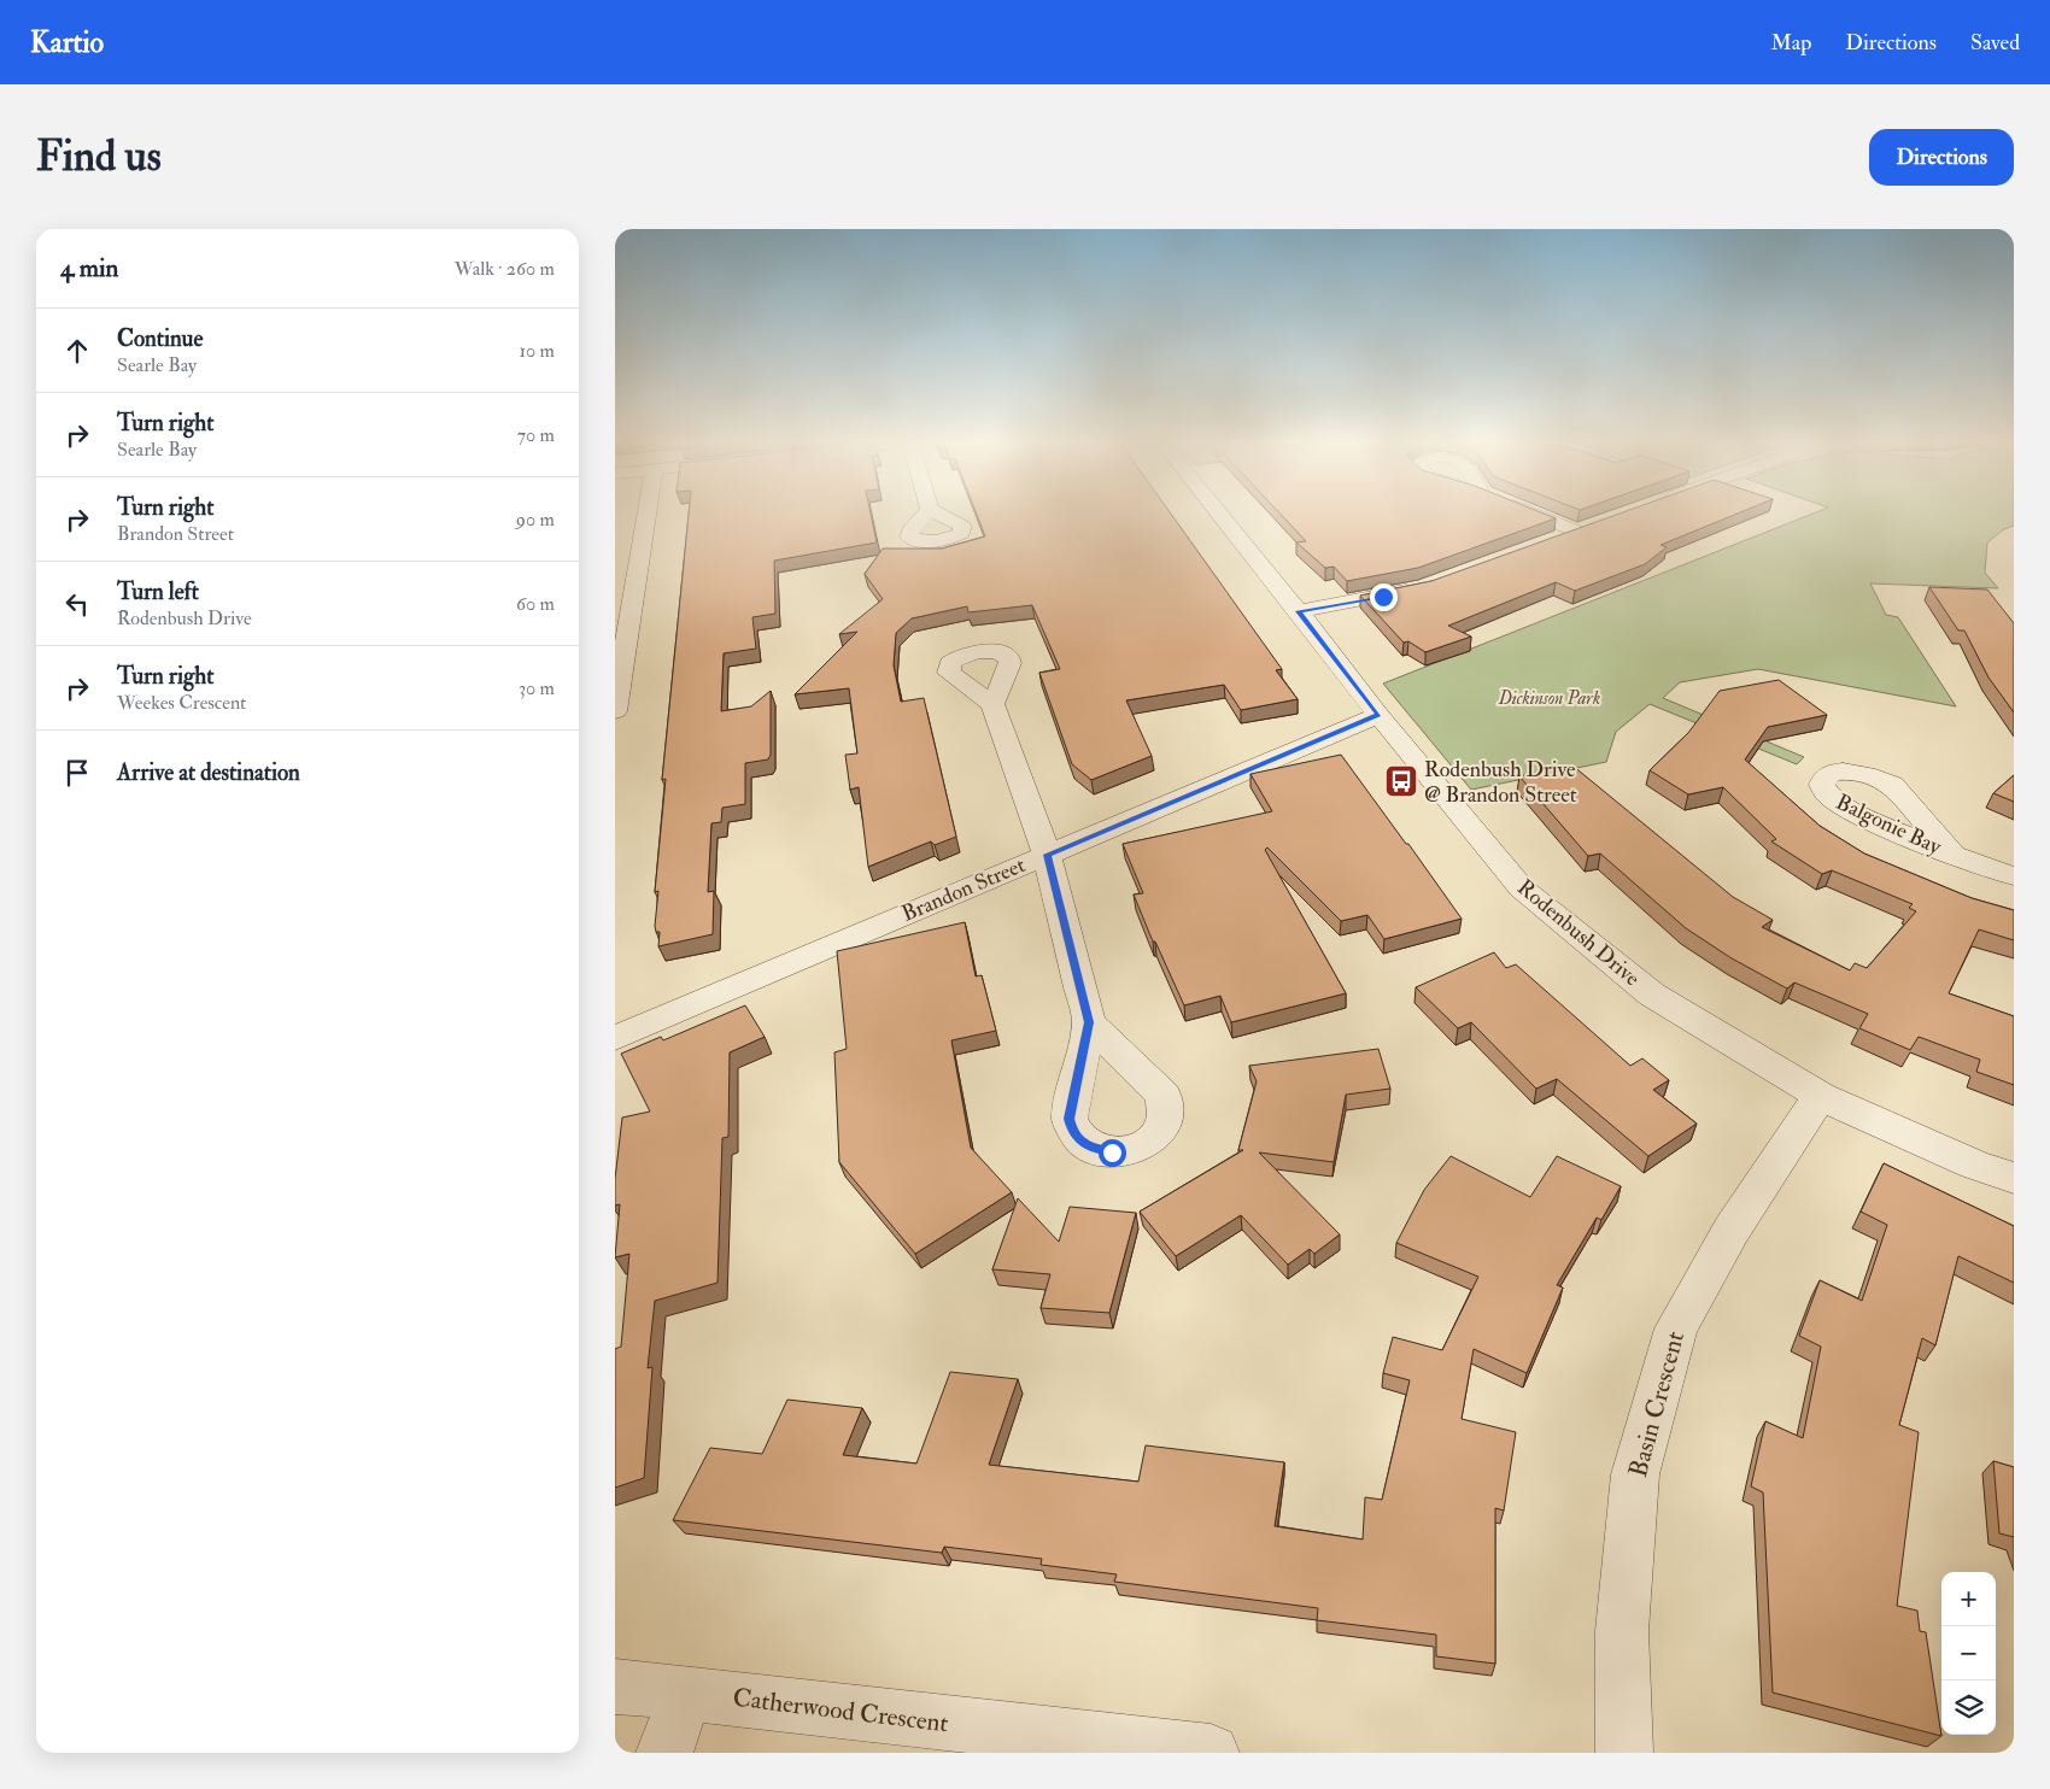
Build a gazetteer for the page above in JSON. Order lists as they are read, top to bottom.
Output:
{
  "streets": {
    "street": [
      "Balgonie Bay",
      "Brandon Street",
      "Rodenbush Drive",
      "Basin Crescent",
      "Catherwood Crescent"
    ]
  },
  "crossings": [
    ["Brandon Street", "Rodenbush Drive"],
    ["Rodenbush Drive", "Basin Crescent"]
  ],
  "parks": ["Dickinson Park"],
  "places": {
    "bus stop": ["Rodenbush Drive @ Brandon Street"]
  },
  "page": {
    "header": "Kartio",
    "nav": ["Map", "Directions", "Saved"],
    "buttons": "Directions",
    "title": "Find us",
    "heading": ["4 min", "Walk · 260 m"],
    "list": [
      ["Continue", "Searle Bay", "10 m"],
      ["Turn right", "Searle Bay", "70 m"],
      ["Turn right", "Brandon Street", "90 m"],
      ["Turn left", "Rodenbush Drive", "60 m"],
      ["Turn right", "Weekes Crescent", "30 m"],
      "Arrive at destination"
    ],
    "map_buttons": ["+", "−"]
  }
}
